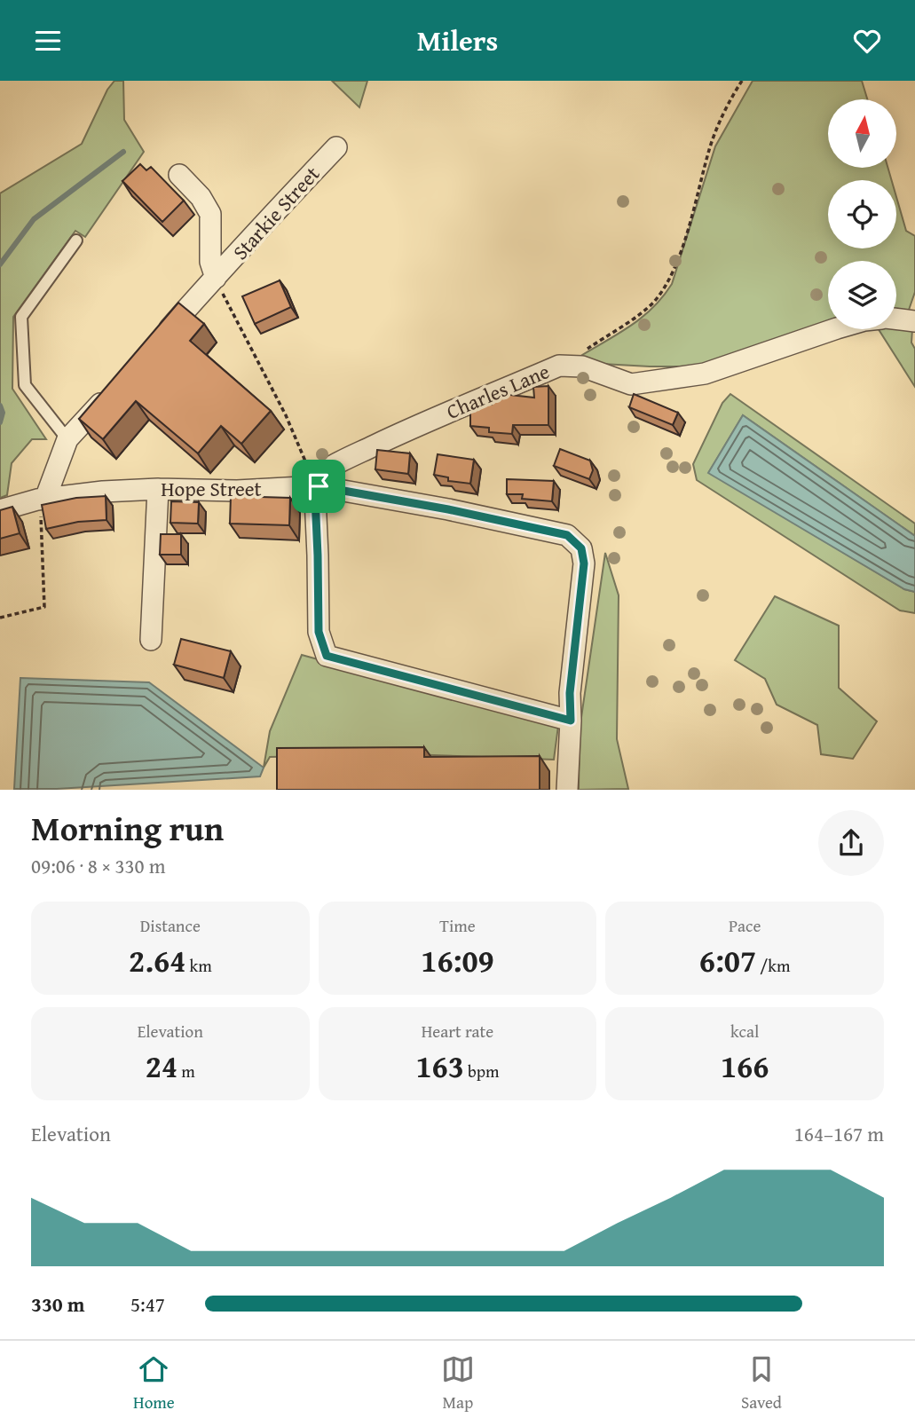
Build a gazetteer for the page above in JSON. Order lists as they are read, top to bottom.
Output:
{
  "streets": {
    "street": ["Starkie Street", "Charles Lane", "Hope Street"]
  },
  "crossings": [
    ["Charles Lane", "Hope Street"]
  ],
  "north": "top",
  "page": {
    "header": "Milers",
    "heading": ["Morning run", "09:06 · 8 × 330 m"],
    "stats": [
      ["Distance", "2.64 km"],
      ["Time", "16:09"],
      ["Pace", "6:07 /km"],
      ["Elevation", "24 m"],
      ["Heart rate", "163 bpm"],
      ["kcal", "166"]
    ],
    "chart": ["Elevation", "164–167 m"],
    "list": [
      {
        "name": "330 m",
        "note": "5:47"
      }
    ],
    "tabs": ["Home", "Map", "Saved"]
  }
}
